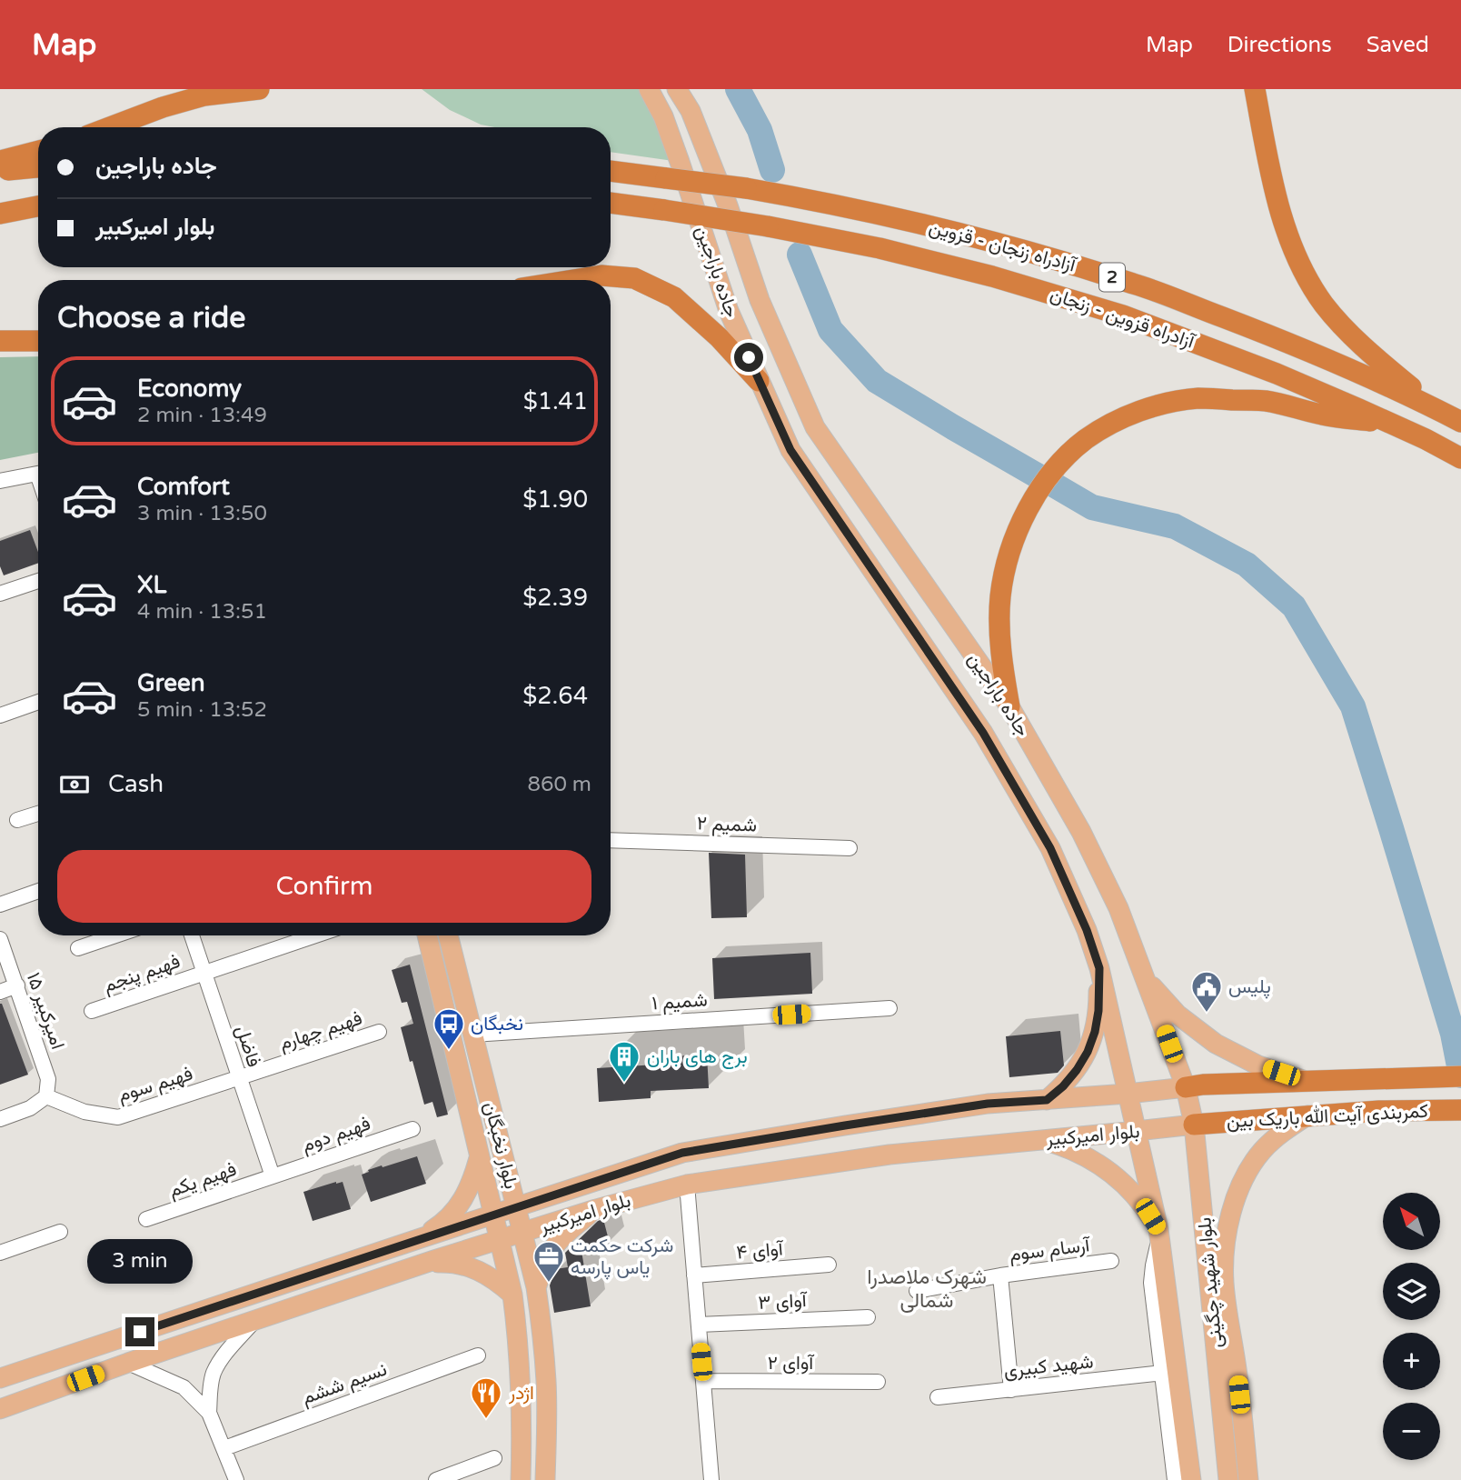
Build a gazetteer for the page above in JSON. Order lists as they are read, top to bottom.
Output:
{
  "streets": {
    "highway": [
      "آزادراه زنجان - قزوین",
      "2",
      "آزادراه قزوین - زنجان",
      "کمربندی آیت الله باریک بین"
    ],
    "main road": [
      "جاده باراجین",
      "بلوار امیرکبیر",
      "بلوار نخبگان",
      "بلوار شهید چگینی"
    ],
    "street": [
      "شمیم ۲",
      "فهیم پنجم",
      "شمیم ۱",
      "امیرکبیر ۱۵",
      "فهیم چهارم",
      "فاضل",
      "فهیم سوم",
      "فهیم دوم",
      "فهیم یکم",
      "آرسام سوم",
      "آوای ۴",
      "آوای ۳",
      "آوای ۲",
      "شهید کبیری",
      "نسیم ششم"
    ]
  },
  "crossings": [
    ["جاده باراجین", "کمربندی آیت الله باریک بین"],
    ["جاده باراجین", "بلوار امیرکبیر"],
    ["جاده باراجین", "بلوار شهید چگینی"],
    ["فهیم پنجم", "فاضل"],
    ["شمیم ۱", "بلوار نخبگان"],
    ["امیرکبیر ۱۵", "فهیم سوم"],
    ["فهیم چهارم", "فاضل"],
    ["فهیم چهارم", "فهیم سوم"],
    ["فاضل", "فهیم سوم"],
    ["فاضل", "فهیم دوم"],
    ["فاضل", "فهیم یکم"],
    ["کمربندی آیت الله باریک بین", "بلوار امیرکبیر"],
    ["کمربندی آیت الله باریک بین", "بلوار شهید چگینی"],
    ["فهیم دوم", "فهیم یکم"],
    ["بلوار امیرکبیر", "بلوار نخبگان"],
    ["بلوار امیرکبیر", "بلوار شهید چگینی"]
  ],
  "districts": ["شهرک ملاصدرا شمالی"],
  "places": {
    "public building": ["پلیس"],
    "bus stop": ["نخبگان"],
    "building": ["برج های باران"],
    "office": ["شرکت حکمت یاس پارسه"],
    "restaurant": ["اژدر"]
  },
  "north": "top left",
  "page": {
    "header": "Map",
    "nav": ["Map", "Directions", "Saved"],
    "banner": ["جاده باراجین", "بلوار امیرکبیر"],
    "heading": "Choose a ride",
    "list": [
      {
        "name": "Economy",
        "note": "2 min · 13:49",
        "value": "$1.41"
      },
      {
        "name": "Comfort",
        "note": "3 min · 13:50",
        "value": "$1.90"
      },
      {
        "name": "XL",
        "note": "4 min · 13:51",
        "value": "$2.39"
      },
      {
        "name": "Green",
        "note": "5 min · 13:52",
        "value": "$2.64"
      }
    ],
    "pay": ["Cash", "860 m"],
    "buttons": "Confirm",
    "map_buttons": ["+", "−"],
    "bubble": "3 min"
  }
}
